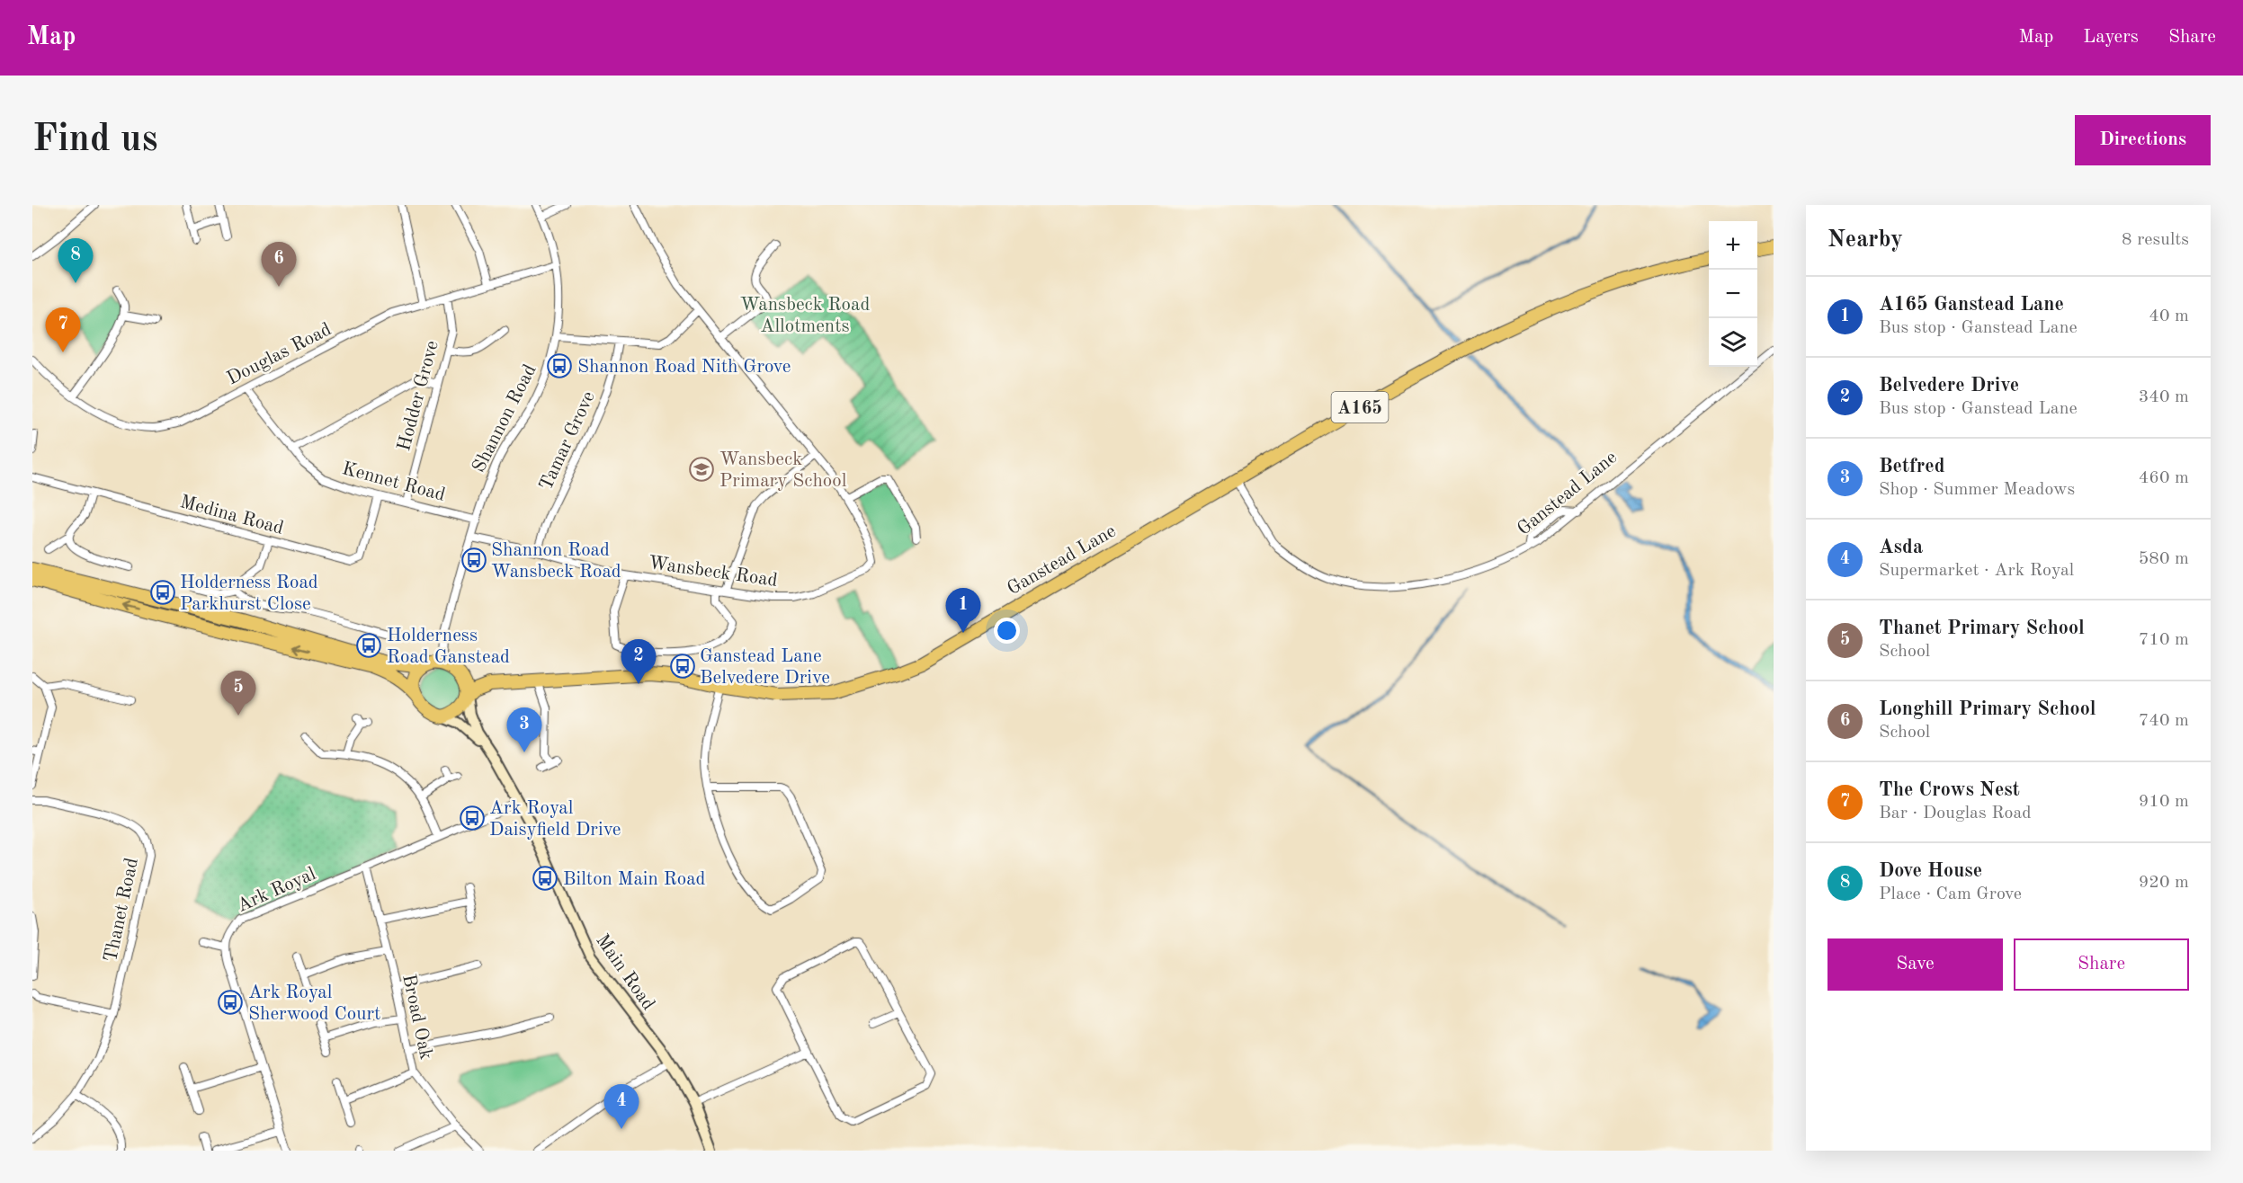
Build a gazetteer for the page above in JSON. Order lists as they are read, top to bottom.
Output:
{
  "streets": {
    "highway": ["A165", "Ganstead Lane"],
    "main road": ["Main Road"],
    "street": [
      "Douglas Road",
      "Hodder Grove",
      "Shannon Road",
      "Tamar Grove",
      "Kennet Road",
      "Medina Road",
      "Wansbeck Road",
      "Ark Royal",
      "Thanet Road",
      "Broad Oak"
    ]
  },
  "crossings": [
    ["Douglas Road", "Hodder Grove"],
    ["Douglas Road", "Shannon Road"],
    ["Douglas Road", "Kennet Road"],
    ["Hodder Grove", "Kennet Road"],
    ["A165", "Shannon Road"],
    ["A165", "Ganstead Lane"],
    ["A165", "Main Road"],
    ["Shannon Road", "Kennet Road"],
    ["Shannon Road", "Ganstead Lane"],
    ["Shannon Road", "Wansbeck Road"],
    ["Shannon Road", "Main Road"],
    ["Tamar Grove", "Wansbeck Road"],
    ["Kennet Road", "Medina Road"],
    ["Ganstead Lane", "Main Road"],
    ["Ark Royal", "Main Road"],
    ["Ark Royal", "Broad Oak"]
  ],
  "parks": ["Wansbeck Road Allotments"],
  "places": {
    "bus stop": [
      "Shannon Road Nith Grove",
      "Shannon Road Wansbeck Road",
      "Holderness Road Parkhurst Close",
      "Holderness Road Ganstead",
      "Ganstead Lane Belvedere Drive",
      "Ark Royal Daisyfield Drive",
      "Bilton Main Road",
      "Ark Royal Sherwood Court"
    ],
    "school or university": ["Wansbeck Primary School"]
  },
  "page": {
    "header": "Map",
    "nav": ["Map", "Layers", "Share"],
    "buttons": [
      "Directions",
      ["Save", "Share"]
    ],
    "title": "Find us",
    "heading": ["Nearby", "8 results"],
    "map_buttons": ["+", "−"],
    "pins": [
      "8",
      "6",
      "7",
      "1",
      "2",
      "5",
      "3",
      "4"
    ],
    "list": [
      {
        "mark": "1",
        "name": "A165 Ganstead Lane",
        "note": "Bus stop · Ganstead Lane",
        "value": "40 m"
      },
      {
        "mark": "2",
        "name": "Belvedere Drive",
        "note": "Bus stop · Ganstead Lane",
        "value": "340 m"
      },
      {
        "mark": "3",
        "name": "Betfred",
        "note": "Shop · Summer Meadows",
        "value": "460 m"
      },
      {
        "mark": "4",
        "name": "Asda",
        "note": "Supermarket · Ark Royal",
        "value": "580 m"
      },
      {
        "mark": "5",
        "name": "Thanet Primary School",
        "note": "School",
        "value": "710 m"
      },
      {
        "mark": "6",
        "name": "Longhill Primary School",
        "note": "School",
        "value": "740 m"
      },
      {
        "mark": "7",
        "name": "The Crows Nest",
        "note": "Bar · Douglas Road",
        "value": "910 m"
      },
      {
        "mark": "8",
        "name": "Dove House",
        "note": "Place · Cam Grove",
        "value": "920 m"
      }
    ]
  }
}
